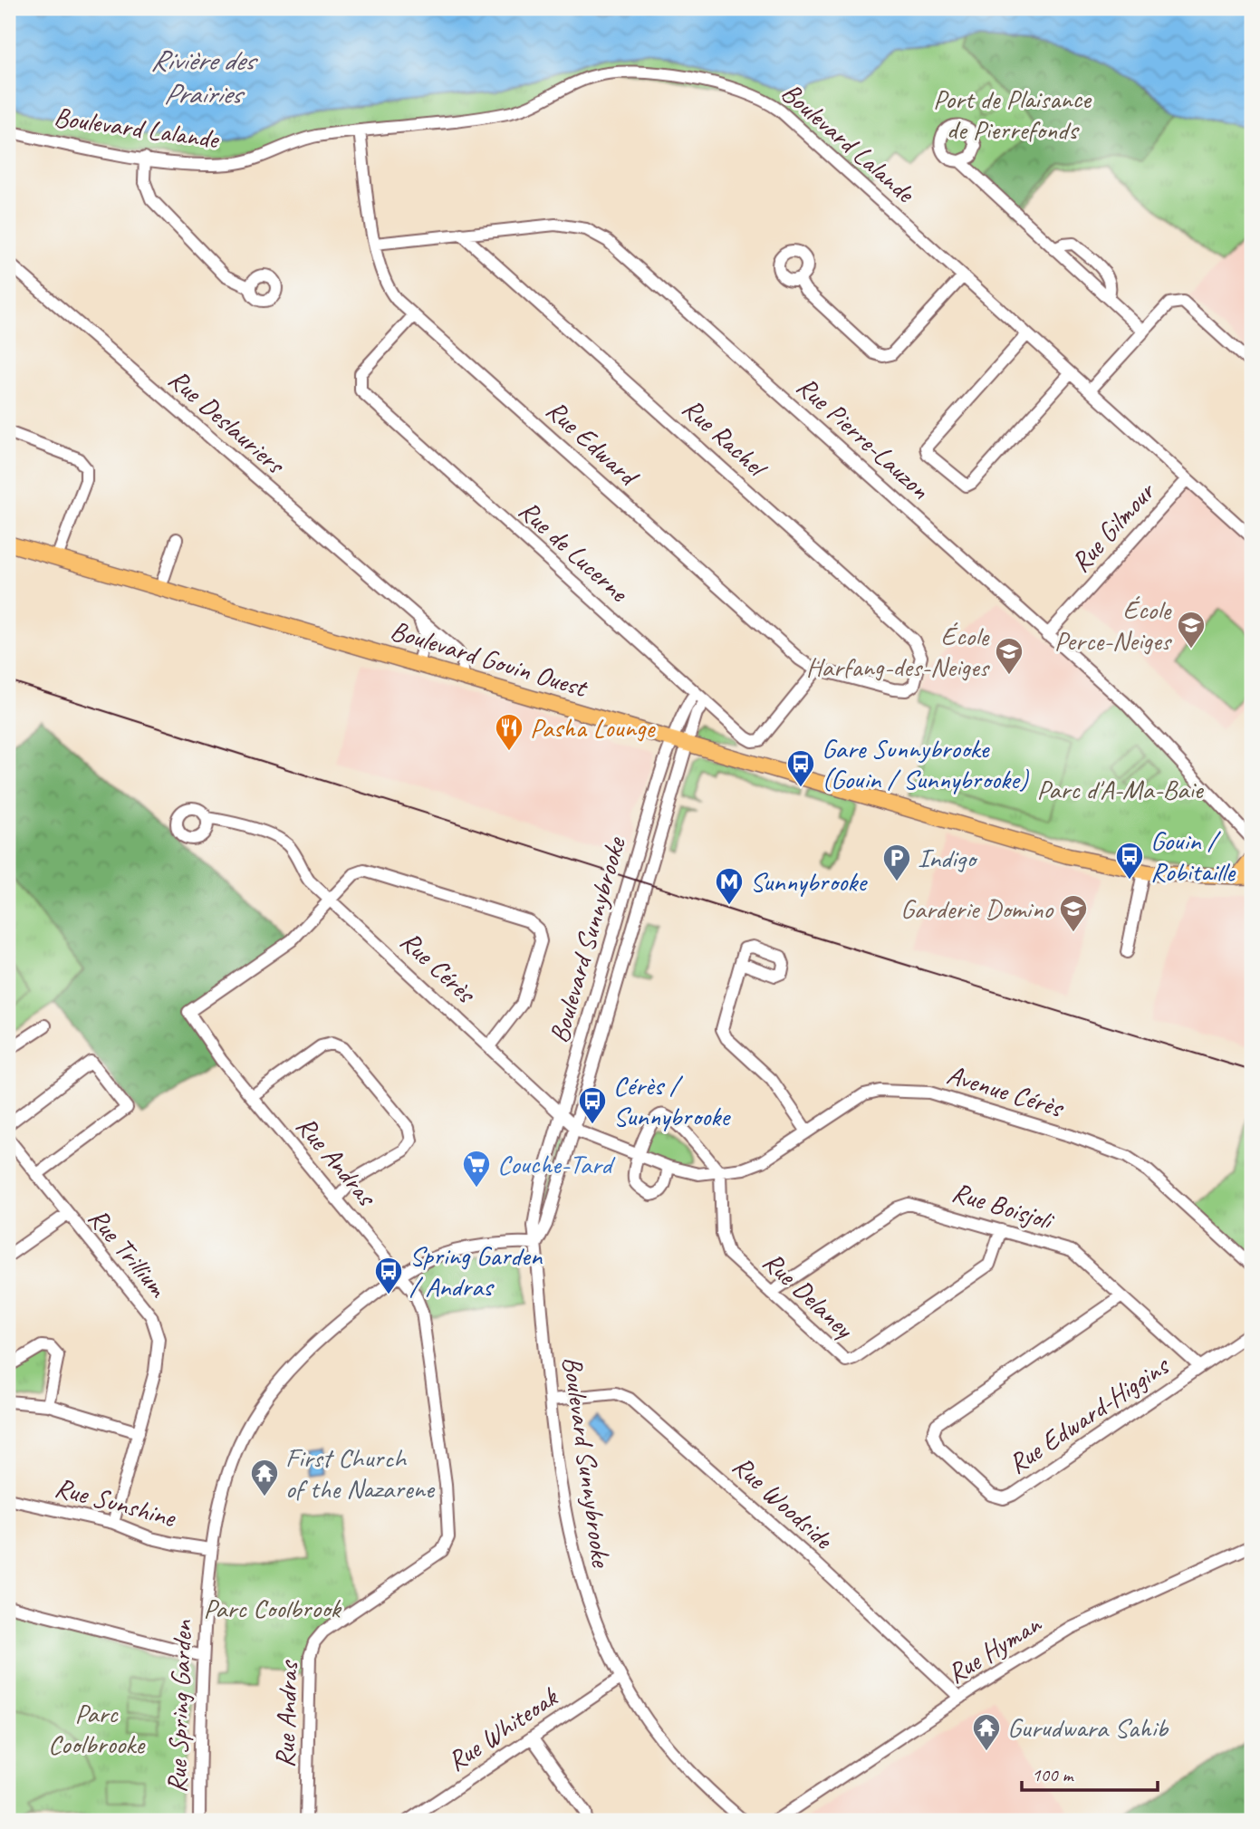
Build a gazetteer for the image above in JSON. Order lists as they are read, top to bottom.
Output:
{
  "streets": {
    "main road": ["Boulevard Gouin Ouest"],
    "street": [
      "Boulevard Lalande",
      "Rue Deslauriers",
      "Rue Rachel",
      "Rue Pierre-Lauzon",
      "Rue Edward",
      "Rue Gilmour",
      "Rue de Lucerne",
      "Boulevard Sunnybrooke",
      "Rue Cérès",
      "Avenue Cérès",
      "Rue Andras",
      "Rue Boisjoli",
      "Rue Trillium",
      "Rue Delaney",
      "Rue Edward-Higgins",
      "Rue Sunshine",
      "Rue Woodside",
      "Rue Hyman",
      "Rue Spring Garden",
      "Rue Whiteoak"
    ]
  },
  "crossings": [
    ["Boulevard Lalande", "Rue Edward"],
    ["Boulevard Lalande", "Rue Gilmour"],
    ["Rue Deslauriers", "Boulevard Gouin Ouest"],
    ["Rue Rachel", "Rue Pierre-Lauzon"],
    ["Rue Rachel", "Rue Edward"],
    ["Rue Pierre-Lauzon", "Rue Edward"],
    ["Rue Pierre-Lauzon", "Rue Gilmour"],
    ["Rue Edward", "Rue de Lucerne"],
    ["Rue de Lucerne", "Boulevard Sunnybrooke"],
    ["Boulevard Gouin Ouest", "Boulevard Sunnybrooke"],
    ["Boulevard Sunnybrooke", "Rue Cérès"],
    ["Boulevard Sunnybrooke", "Rue Woodside"],
    ["Boulevard Sunnybrooke", "Rue Spring Garden"],
    ["Boulevard Sunnybrooke", "Rue Whiteoak"],
    ["Rue Cérès", "Avenue Cérès"],
    ["Rue Cérès", "Rue Andras"],
    ["Rue Cérès", "Rue Delaney"],
    ["Avenue Cérès", "Rue Delaney"],
    ["Rue Andras", "Rue Spring Garden"],
    ["Rue Boisjoli", "Rue Delaney"],
    ["Rue Boisjoli", "Rue Edward-Higgins"],
    ["Rue Trillium", "Rue Sunshine"],
    ["Rue Sunshine", "Rue Spring Garden"],
    ["Rue Woodside", "Rue Hyman"]
  ],
  "water": ["Rivière des Prairies"],
  "parks": [
    "Port de Plaisance de Pierrefonds",
    "Parc d'A-Ma-Baie",
    "Parc Coolbrook",
    "Parc Coolbrooke"
  ],
  "places": {
    "school or university": ["École Perce-Neiges", "École Harfang-des-Neiges", "Garderie Domino"],
    "restaurant": ["Pasha Lounge"],
    "bus stop": [
      "Gare Sunnybrooke (Gouin / Sunnybrooke)",
      "Gouin / Robitaille",
      "Cérès / Sunnybrooke",
      "Spring Garden / Andras"
    ],
    "parking": ["Indigo"],
    "metro station": ["Sunnybrooke"],
    "supermarket": ["Couche-Tard"],
    "temple": ["First Church of the Nazarene", "Gurudwara Sahib"]
  },
  "scale_bar": "100 m"
}
